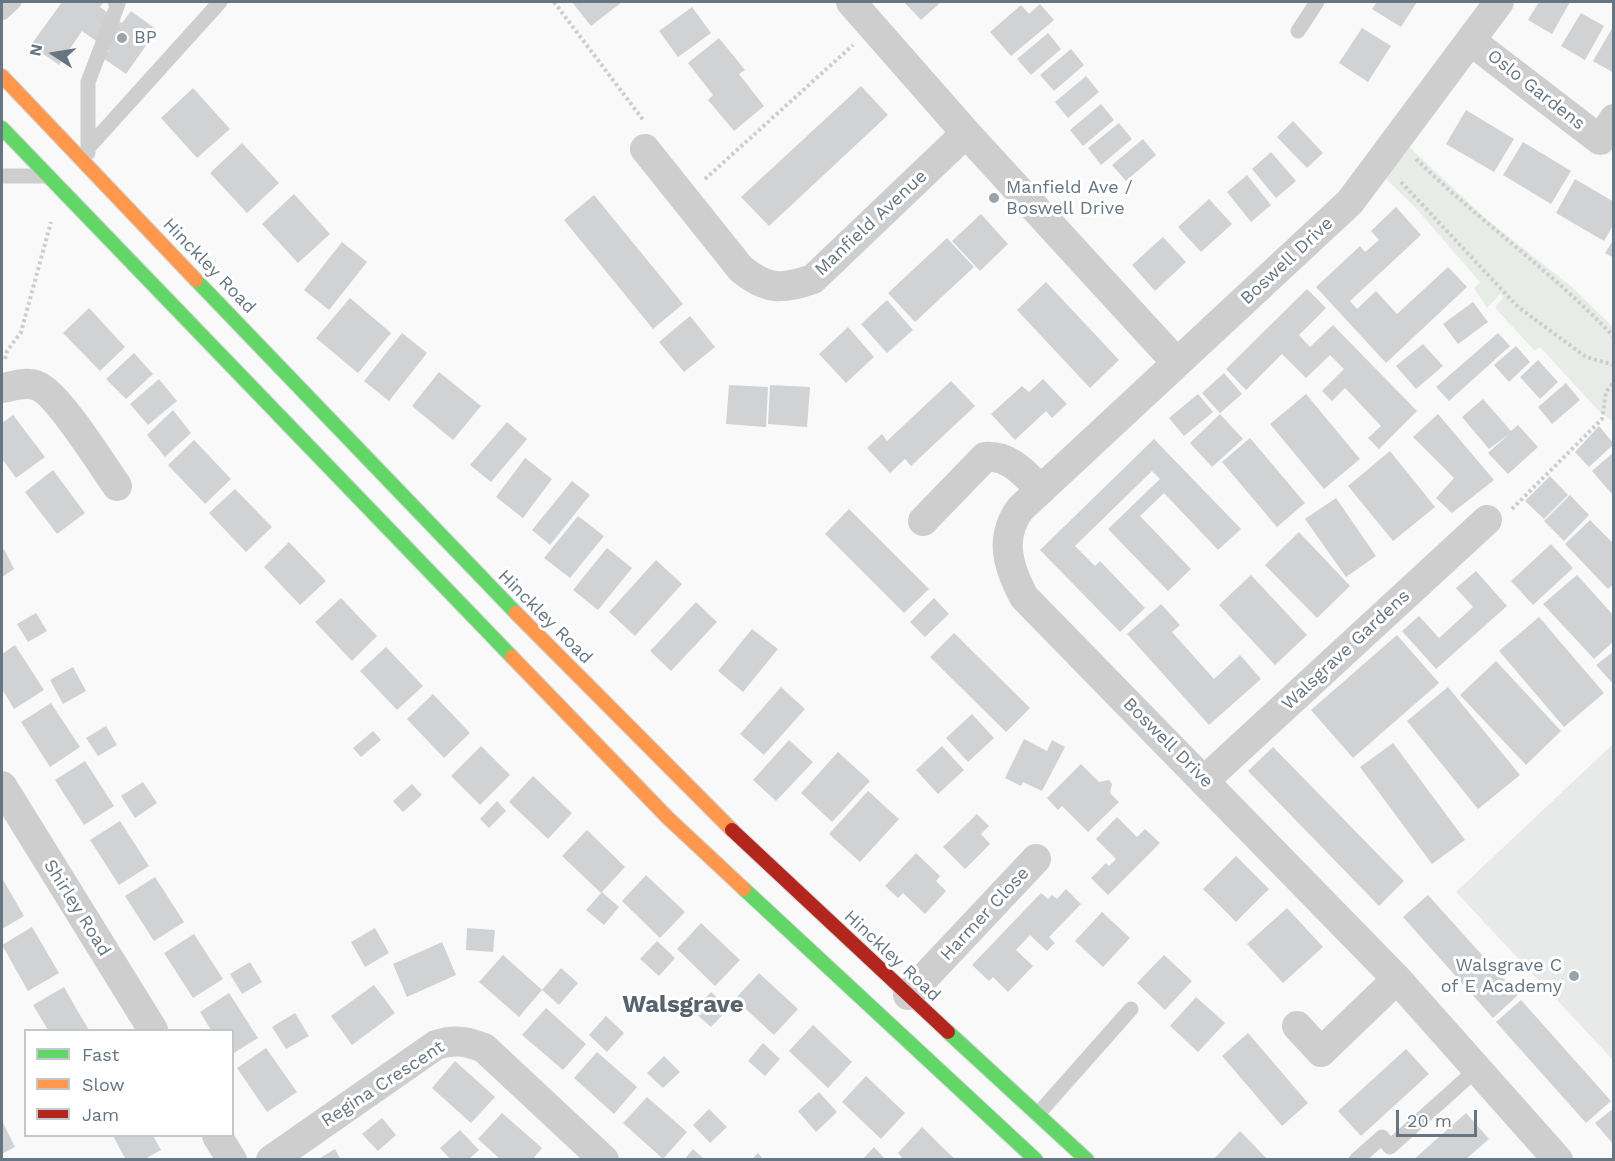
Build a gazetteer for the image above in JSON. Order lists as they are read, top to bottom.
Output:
{
  "streets": {
    "highway": ["Hinckley Road"],
    "street": [
      "Oslo Gardens",
      "Manfield Avenue",
      "Boswell Drive",
      "Walsgrave Gardens",
      "Shirley Road",
      "Harmer Close",
      "Regina Crescent"
    ]
  },
  "crossings": [
    ["Oslo Gardens", "Boswell Drive"],
    ["Boswell Drive", "Walsgrave Gardens"],
    ["Hinckley Road", "Harmer Close"]
  ],
  "districts": ["Walsgrave"],
  "places": ["BP", "Manfield Ave / Boswell Drive", "Walsgrave C of E Academy"],
  "legend": ["Fast", "Slow", "Jam"],
  "scale_bar": "20 m",
  "north": "left"
}
